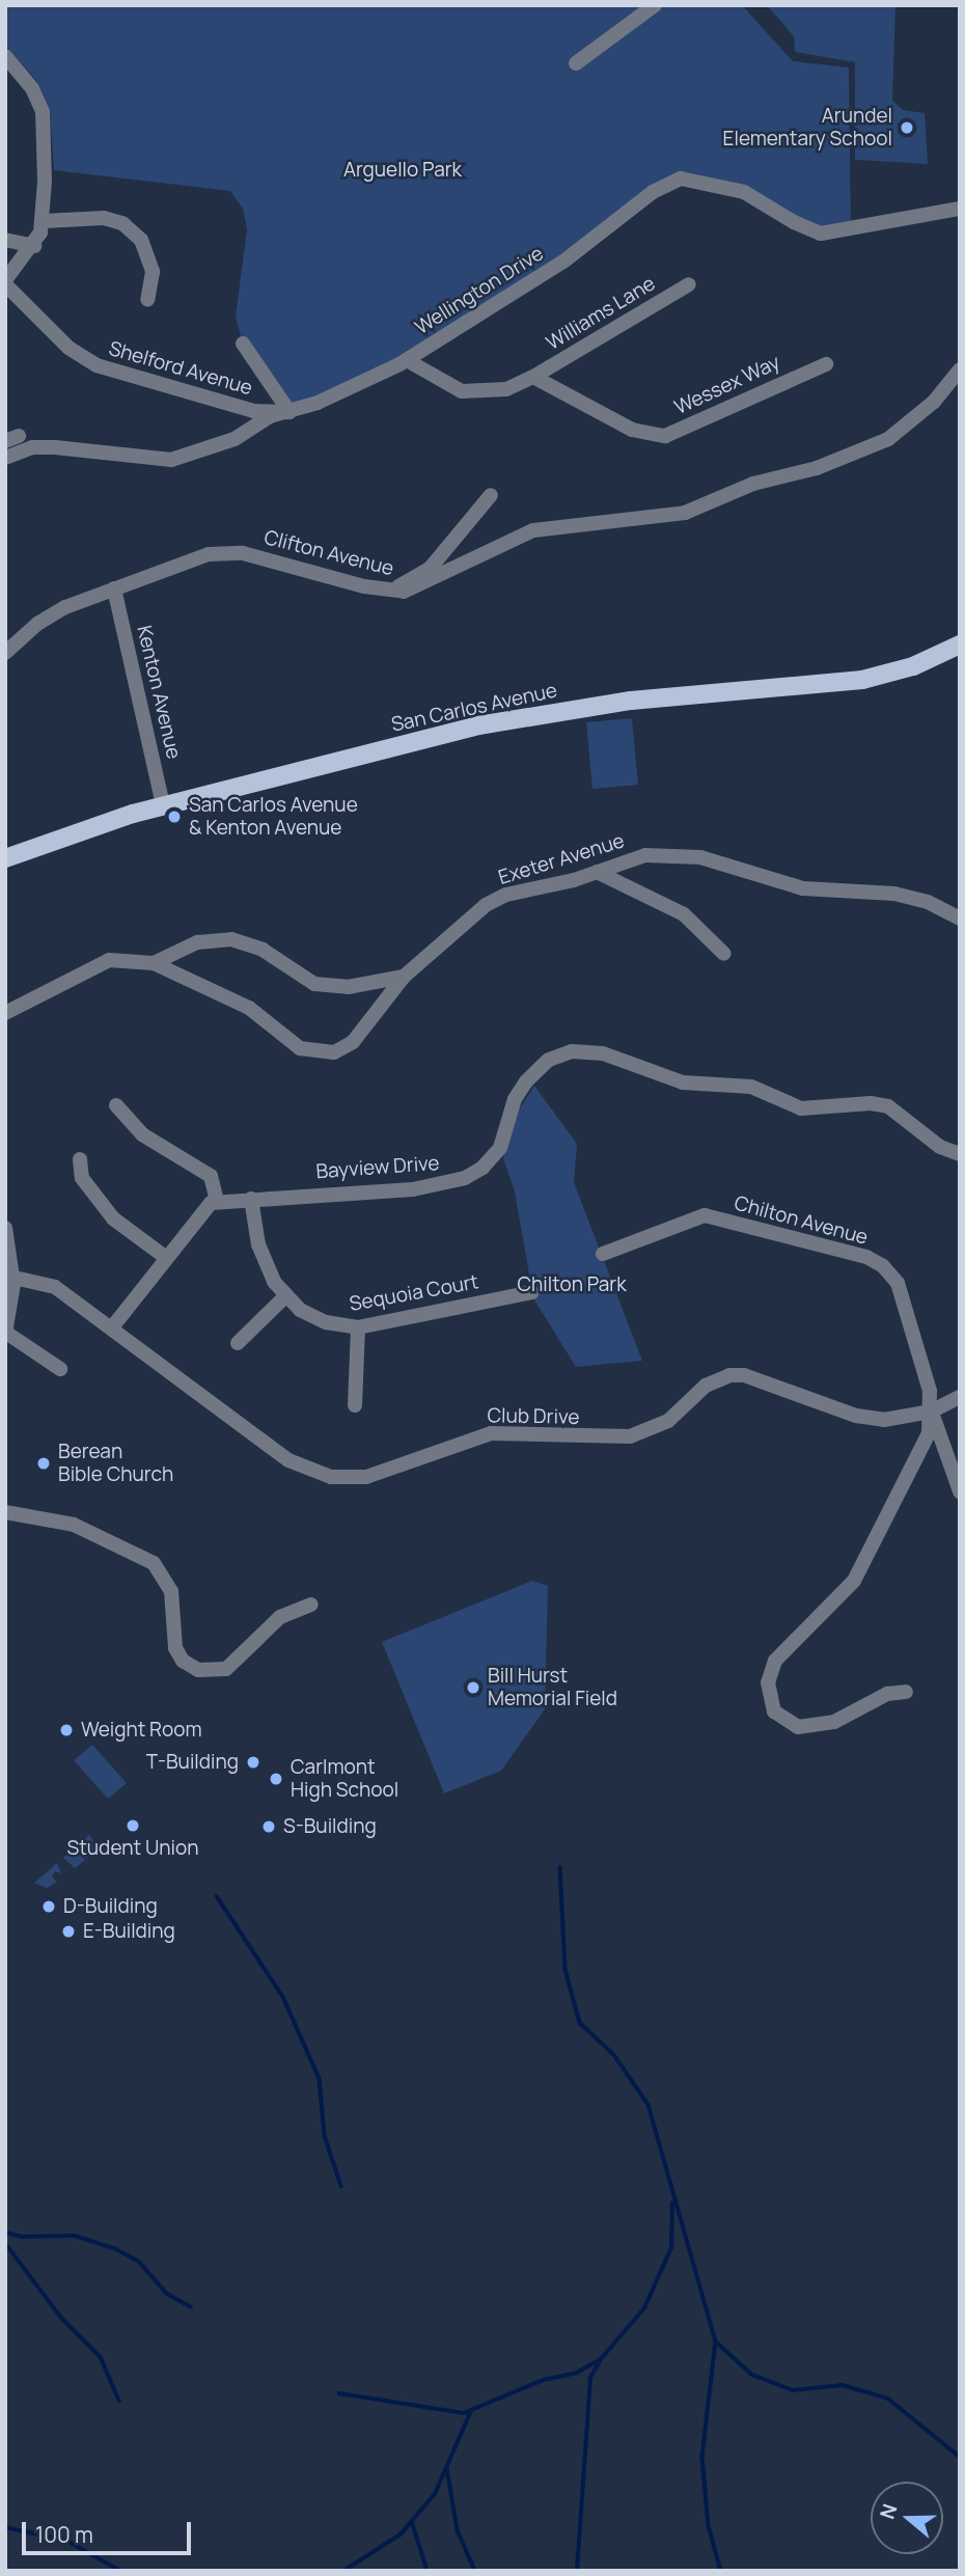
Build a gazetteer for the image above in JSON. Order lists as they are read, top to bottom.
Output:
{
  "streets": {
    "main road": ["San Carlos Avenue"],
    "street": [
      "Wellington Drive",
      "Williams Lane",
      "Shelford Avenue",
      "Wessex Way",
      "Clifton Avenue",
      "Kenton Avenue",
      "Exeter Avenue",
      "Bayview Drive",
      "Chilton Avenue",
      "Sequoia Court",
      "Club Drive"
    ]
  },
  "crossings": [
    ["Wellington Drive", "Shelford Avenue"],
    ["Williams Lane", "Wessex Way"],
    ["Clifton Avenue", "Kenton Avenue"],
    ["Kenton Avenue", "San Carlos Avenue"],
    ["Bayview Drive", "Sequoia Court"],
    ["Chilton Avenue", "Club Drive"]
  ],
  "parks": ["Arguello Park", "Chilton Park"],
  "places": [
    "Arundel Elementary School",
    "San Carlos Avenue & Kenton Avenue",
    "Berean Bible Church",
    "Bill Hurst Memorial Field",
    "Weight Room",
    "T-Building",
    "Carlmont High School",
    "Student Union",
    "S-Building",
    "D-Building",
    "E-Building"
  ],
  "scale_bar": "100 m",
  "north": "left"
}
